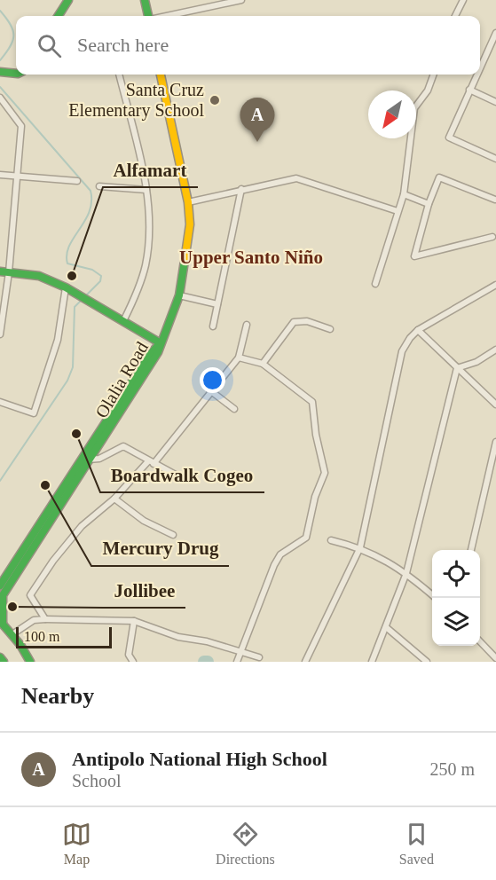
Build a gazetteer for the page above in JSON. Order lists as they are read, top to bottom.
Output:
{
  "streets": {
    "main road": ["Olalia Road"]
  },
  "districts": ["Upper Santo Niño"],
  "places": [
    "Santa Cruz Elementary School",
    "Alfamart",
    "Boardwalk Cogeo",
    "Mercury Drug",
    "Jollibee"
  ],
  "scale_bar": "100 m",
  "north": "bottom left",
  "page": {
    "search": "Search here",
    "pins": "A",
    "scale": "100 m",
    "heading": "Nearby",
    "list": [
      {
        "mark": "A",
        "name": "Antipolo National High School",
        "note": "School",
        "value": "250 m"
      }
    ],
    "nav": ["Map", "Directions", "Saved"]
  }
}
